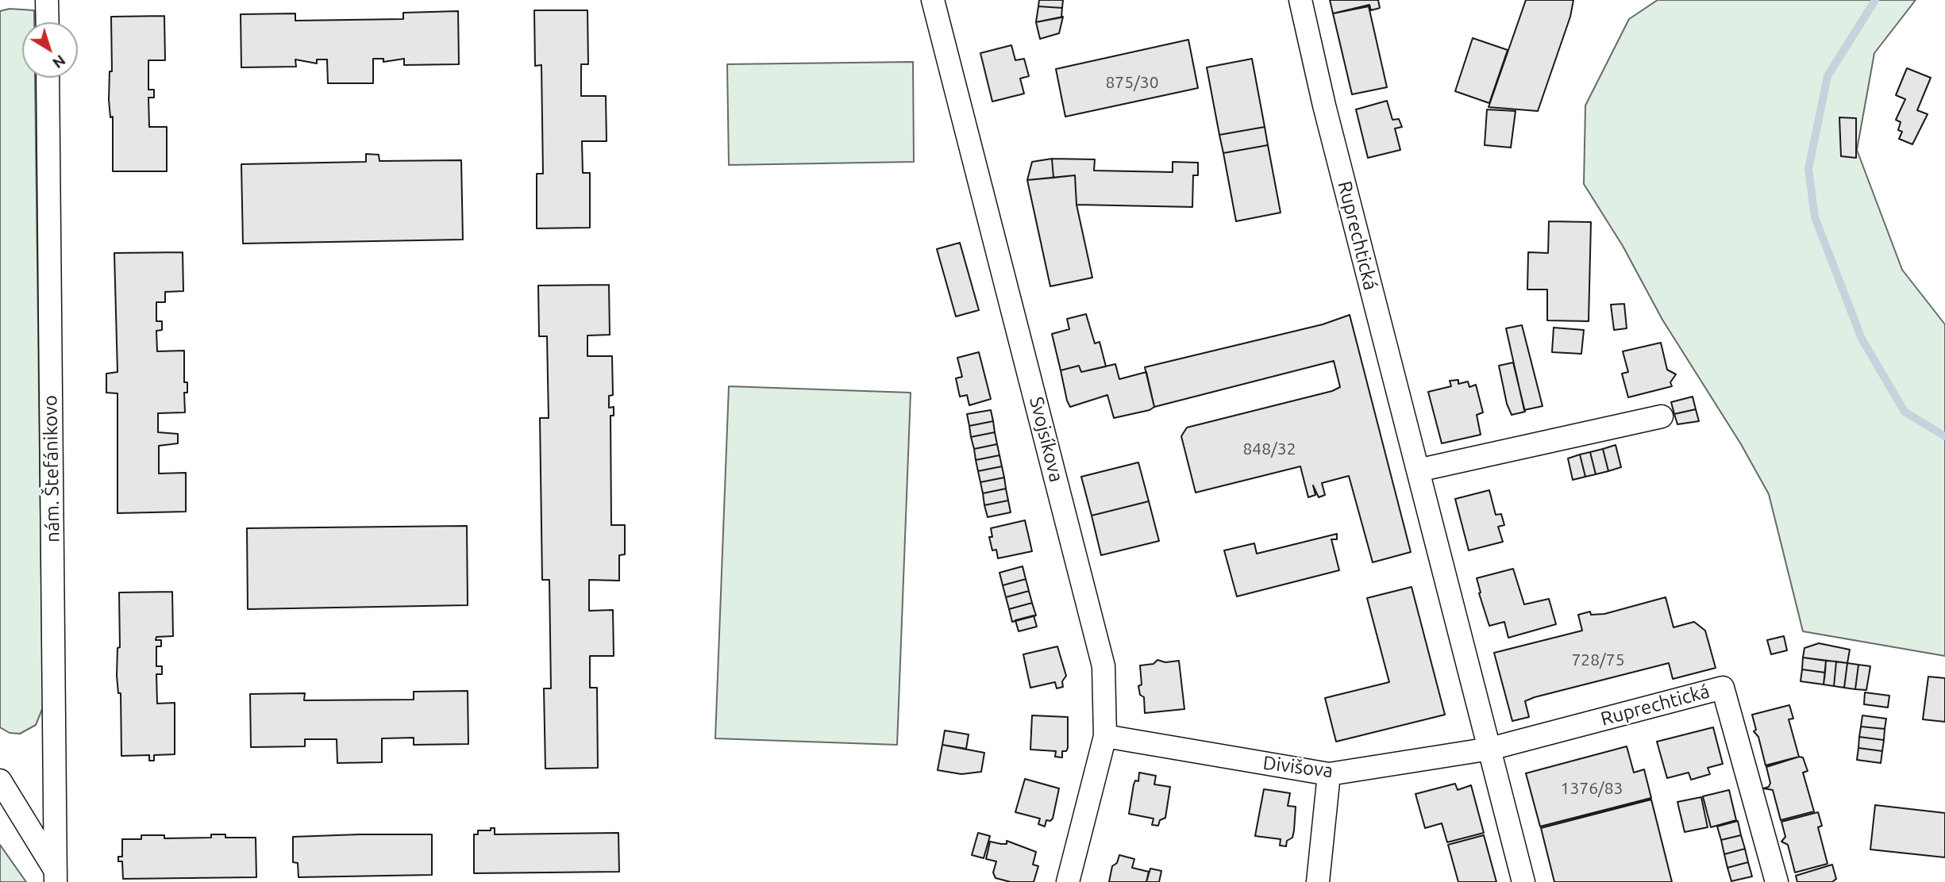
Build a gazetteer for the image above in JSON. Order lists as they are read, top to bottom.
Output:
{
  "streets": {
    "street": [
      "Ruprechtická",
      "Svojsíkova",
      "nám. Štefánikovo",
      "Divišova"
    ]
  },
  "crossings": [
    ["Ruprechtická", "Divišova"],
    ["Svojsíkova", "Divišova"]
  ],
  "house_numbers": [
    "875/30",
    "848/32",
    "728/75",
    "1376/83"
  ],
  "north": "bottom right"
}
